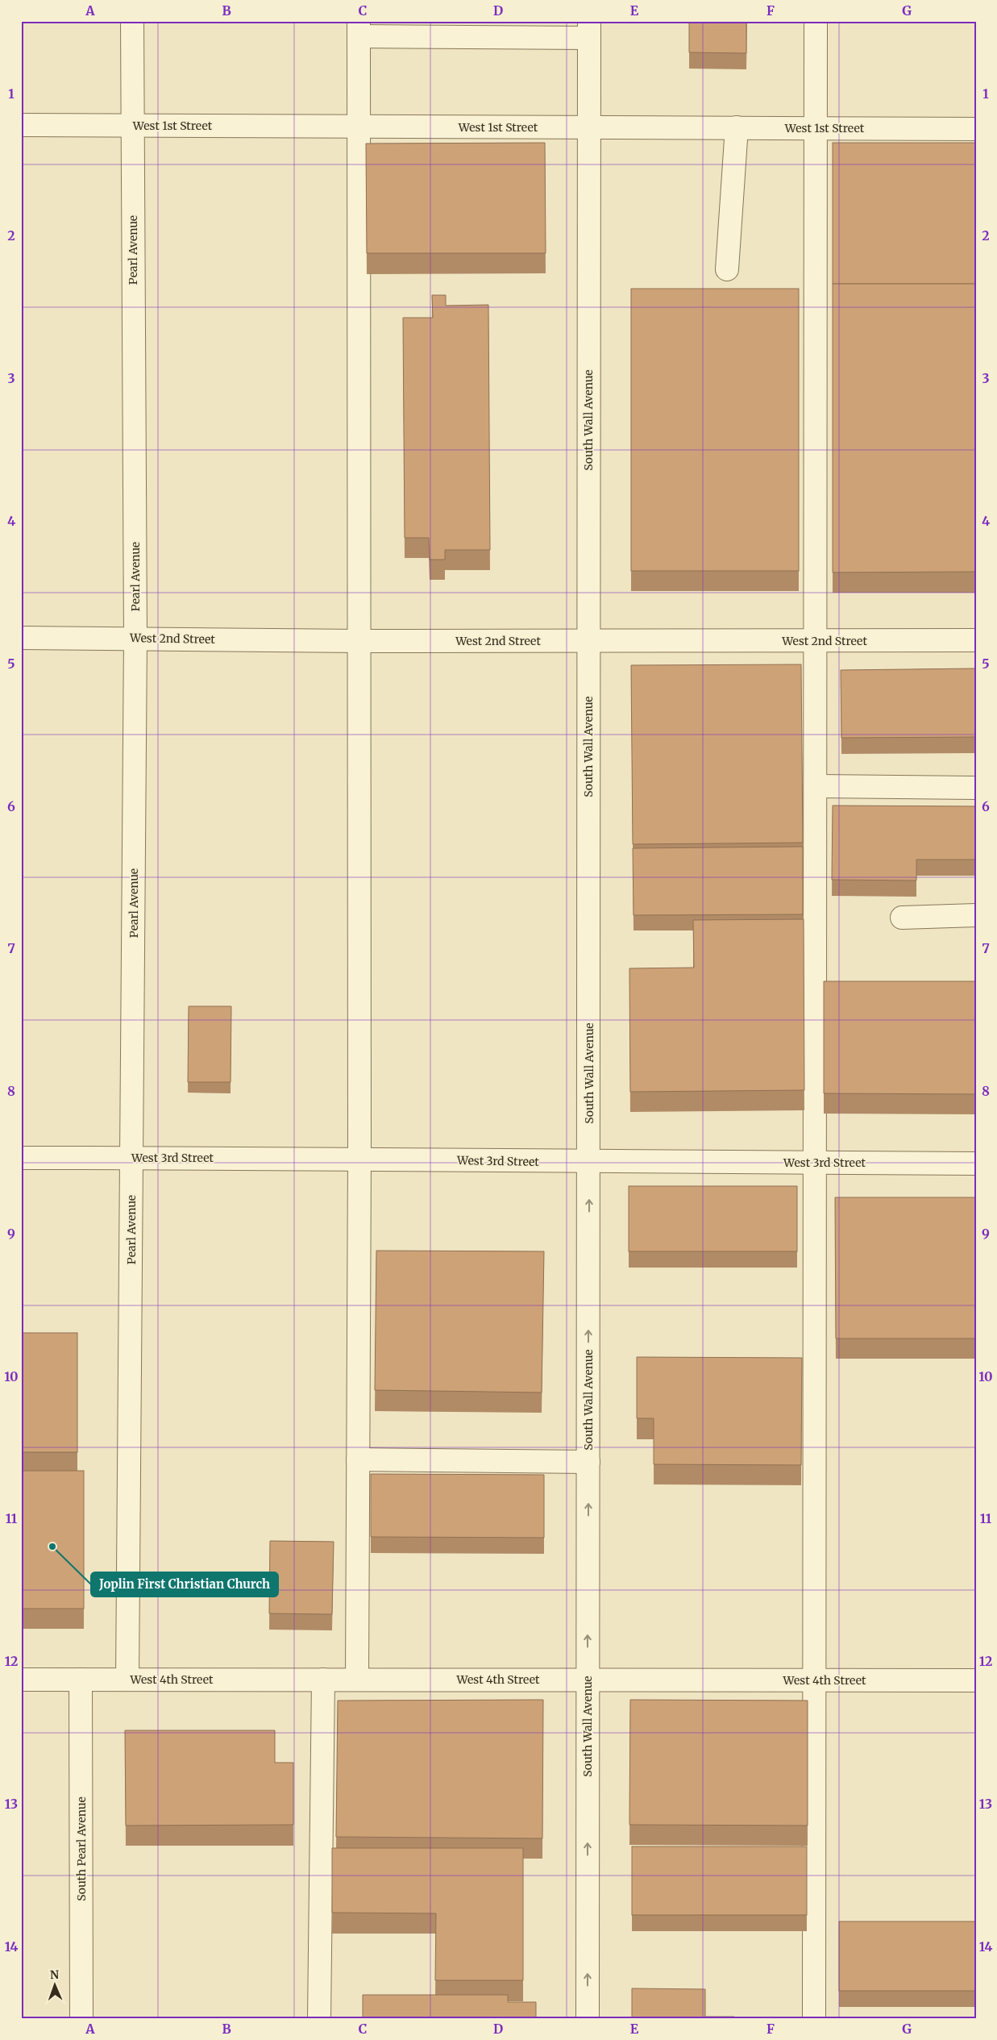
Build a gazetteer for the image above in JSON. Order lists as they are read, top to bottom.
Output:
{
  "streets": {
    "street": [
      "West 1st Street",
      "Pearl Avenue",
      "South Wall Avenue",
      "West 2nd Street",
      "West 3rd Street",
      "West 4th Street",
      "South Pearl Avenue"
    ]
  },
  "crossings": [
    ["West 1st Street", "Pearl Avenue"],
    ["West 1st Street", "South Wall Avenue"],
    ["Pearl Avenue", "West 2nd Street"],
    ["Pearl Avenue", "West 3rd Street"],
    ["Pearl Avenue", "West 4th Street"],
    ["South Wall Avenue", "West 2nd Street"],
    ["South Wall Avenue", "West 3rd Street"],
    ["South Wall Avenue", "West 4th Street"],
    ["West 4th Street", "South Pearl Avenue"]
  ],
  "one_way": ["South Wall Avenue"],
  "places": ["Joplin First Christian Church"],
  "north": "top",
  "grid": {
    "columns": [
      "A",
      "B",
      "C",
      "D",
      "E",
      "F",
      "G"
    ],
    "rows": [
      "1",
      "2",
      "3",
      "4",
      "5",
      "6",
      "7",
      "8",
      "9",
      "10",
      "11",
      "12",
      "13",
      "14"
    ]
  }
}
